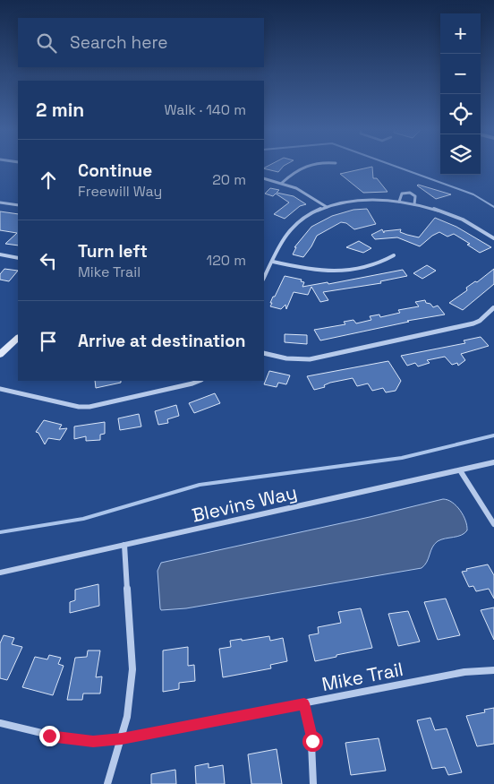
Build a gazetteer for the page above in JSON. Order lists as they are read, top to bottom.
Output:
{
  "streets": {
    "street": ["Blevins Way", "Mike Trail"]
  },
  "page": {
    "map_buttons": ["+", "−"],
    "search": "Search here",
    "heading": ["2 min", "Walk · 140 m"],
    "list": [
      ["Continue", "Freewill Way", "20 m"],
      ["Turn left", "Mike Trail", "120 m"],
      "Arrive at destination"
    ]
  }
}
